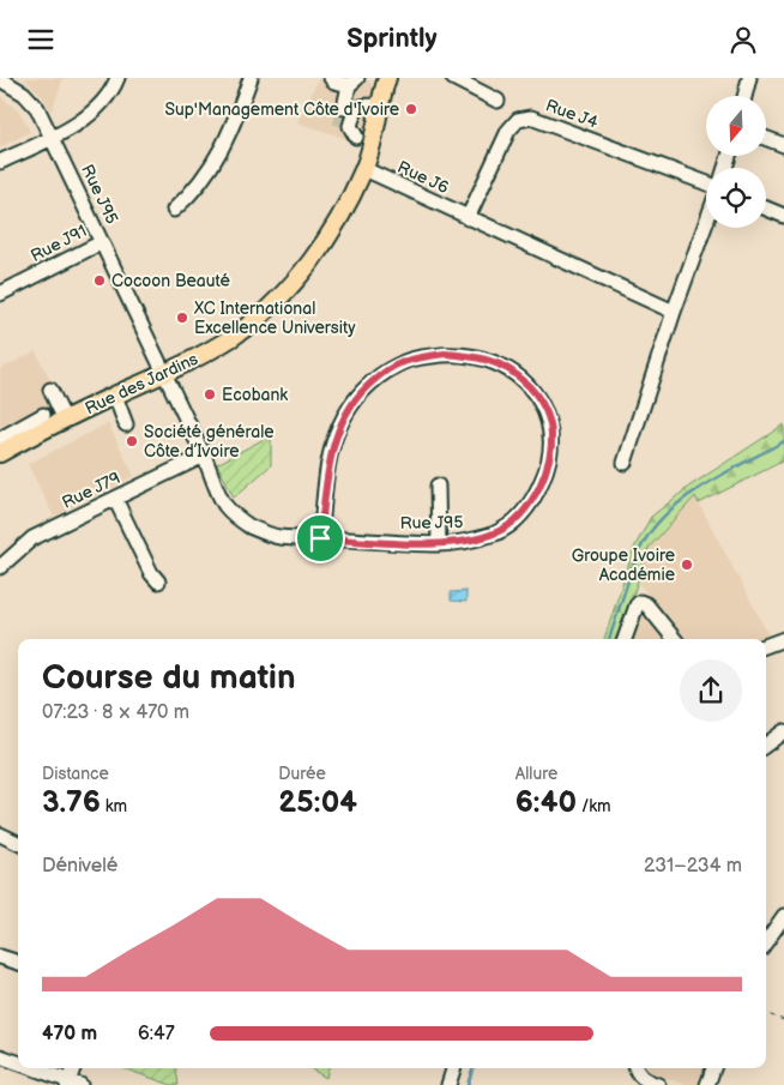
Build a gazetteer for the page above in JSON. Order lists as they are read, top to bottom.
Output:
{
  "streets": {
    "main road": ["Rue des Jardins"],
    "street": [
      "Rue J4",
      "Rue J6",
      "Rue J95",
      "Rue J91",
      "Rue J79"
    ]
  },
  "crossings": [
    ["Rue J4", "Rue J6"],
    ["Rue J6", "Rue des Jardins"],
    ["Rue J95", "Rue J91"],
    ["Rue J95", "Rue des Jardins"],
    ["Rue J95", "Rue J79"]
  ],
  "places": [
    "Sup'Management Côte d'Ivoire",
    "Cocoon Beauté",
    "XC International Excellence University",
    "Ecobank",
    "Société générale Côte d’Ivoire",
    "Groupe Ivoire Académie"
  ],
  "north": "bottom",
  "page": {
    "header": "Sprintly",
    "heading": ["Course du matin", "07:23 · 8 × 470 m"],
    "stats": [
      ["Distance", "3.76 km"],
      ["Durée", "25:04"],
      ["Allure", "6:40 /km"]
    ],
    "chart": ["Dénivelé", "231–234 m"],
    "list": [
      {
        "name": "470 m",
        "note": "6:47"
      }
    ]
  }
}
